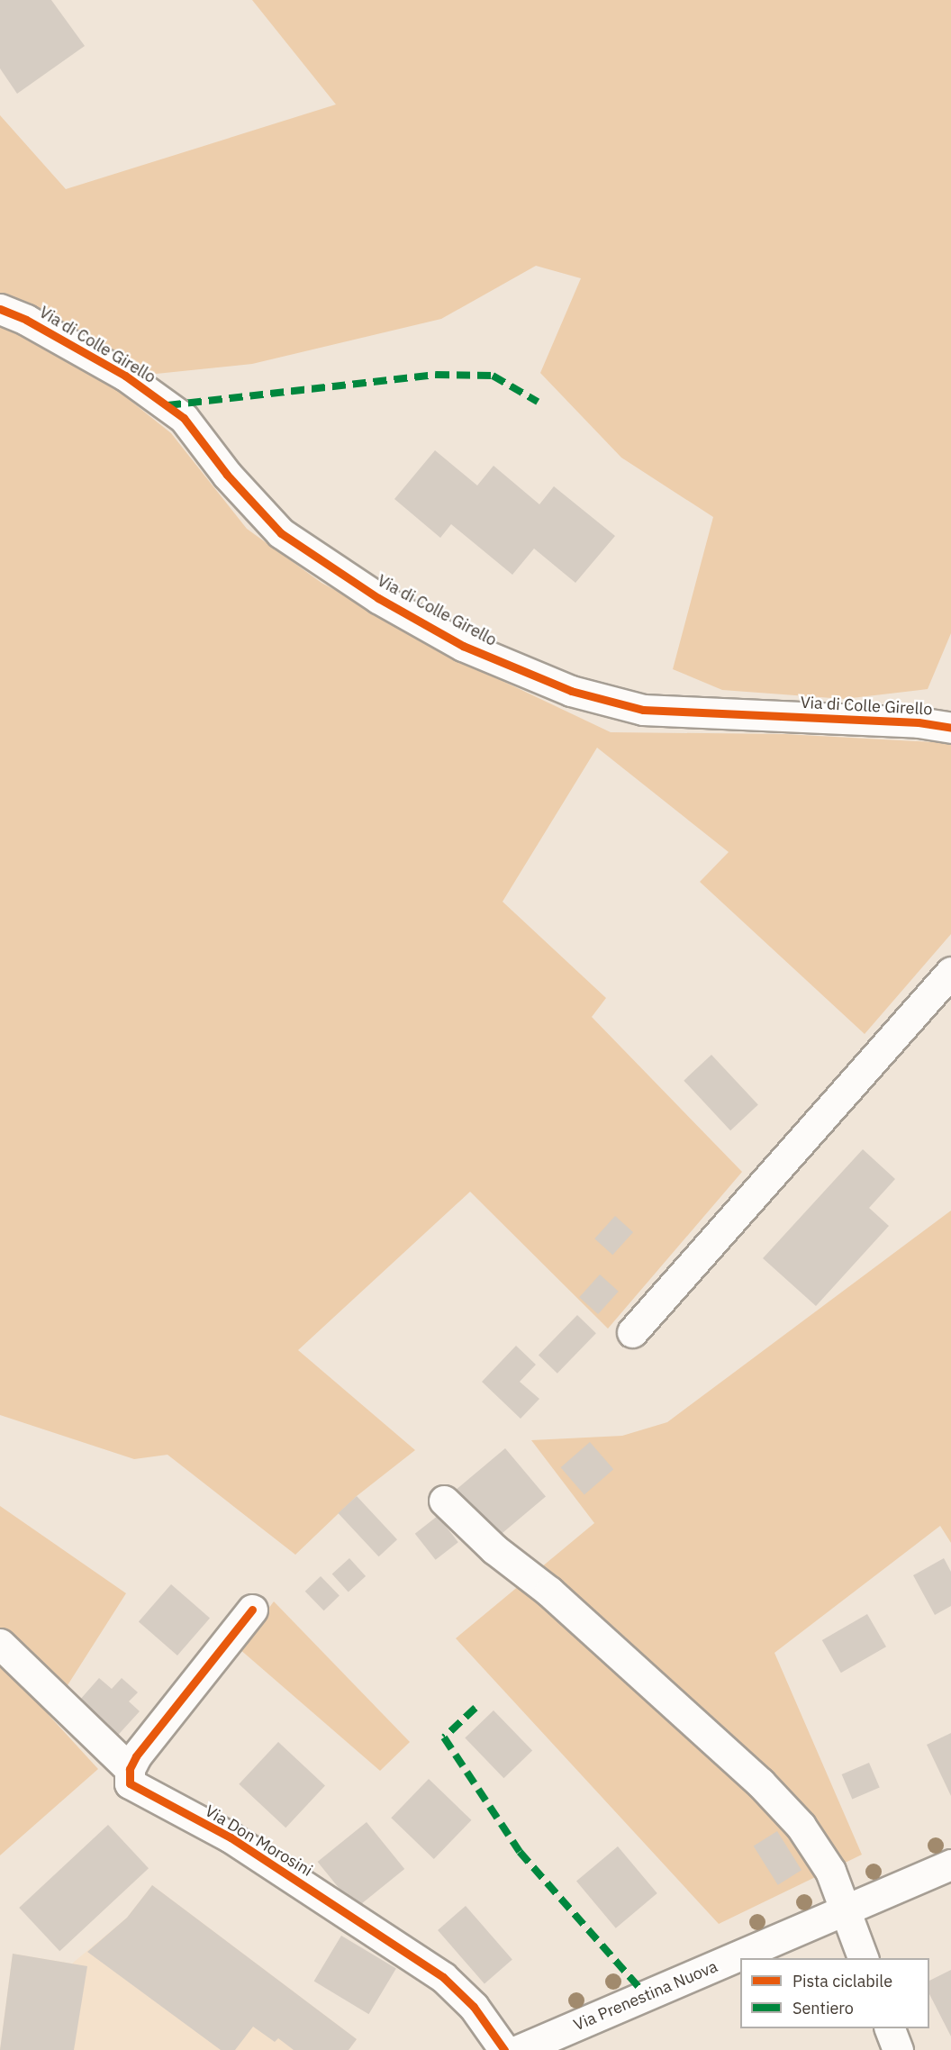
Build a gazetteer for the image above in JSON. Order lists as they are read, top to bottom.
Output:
{
  "streets": {
    "street": ["Via di Colle Girello", "Via Don Morosini", "Via Prenestina Nuova"]
  },
  "legend": ["Pista ciclabile", "Sentiero"]
}
